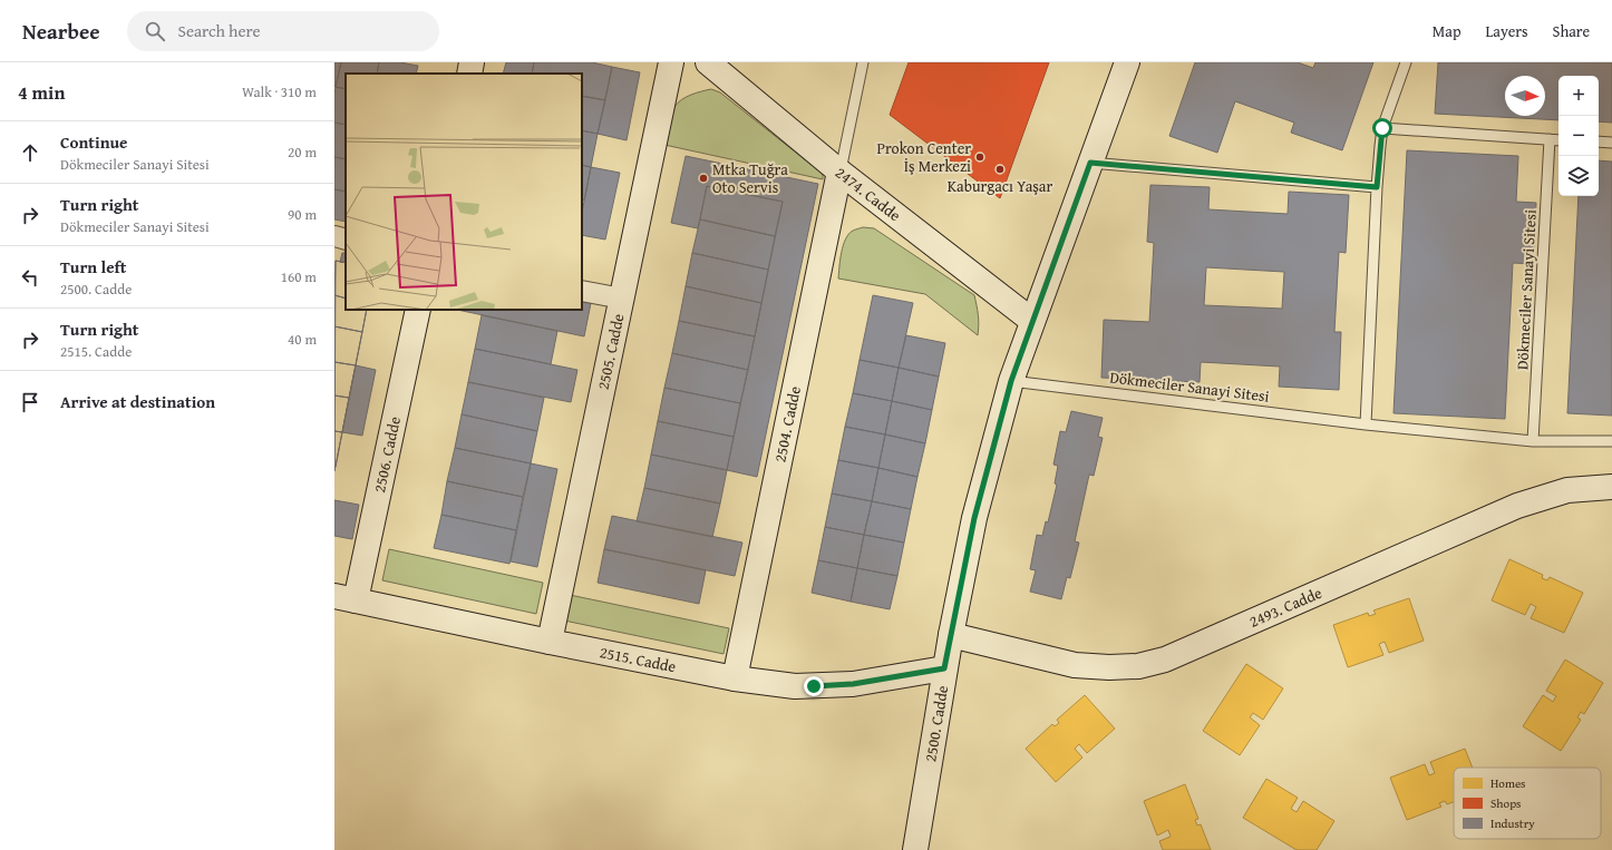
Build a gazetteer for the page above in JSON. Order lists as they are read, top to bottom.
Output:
{
  "streets": {
    "street": [
      "2474. Cadde",
      "2505. Cadde",
      "2504. Cadde",
      "2506. Cadde",
      "2493. Cadde",
      "2515. Cadde",
      "2500. Cadde"
    ],
    "lane": ["Dökmeciler Sanayi Sitesi"]
  },
  "crossings": [
    ["2474. Cadde", "2504. Cadde"],
    ["2474. Cadde", "2500. Cadde"],
    ["Dökmeciler Sanayi Sitesi", "2500. Cadde"],
    ["2505. Cadde", "2515. Cadde"],
    ["2504. Cadde", "2515. Cadde"],
    ["2506. Cadde", "2515. Cadde"],
    ["2493. Cadde", "2500. Cadde"],
    ["2515. Cadde", "2500. Cadde"]
  ],
  "places": ["Prokon Center İş Merkezi", "Kaburgacı Yaşar", "Mtka Tuğra Oto Servis"],
  "legend": ["Homes", "Shops", "Industry"],
  "north": "right",
  "page": {
    "header": "Nearbee",
    "search": "Search here",
    "nav": ["Map", "Layers", "Share"],
    "heading": ["4 min", "Walk · 310 m"],
    "map_buttons": ["+", "−"],
    "list": [
      ["Continue", "Dökmeciler Sanayi Sitesi", "20 m"],
      ["Turn right", "Dökmeciler Sanayi Sitesi", "90 m"],
      ["Turn left", "2500. Cadde", "160 m"],
      ["Turn right", "2515. Cadde", "40 m"],
      "Arrive at destination"
    ]
  }
}
